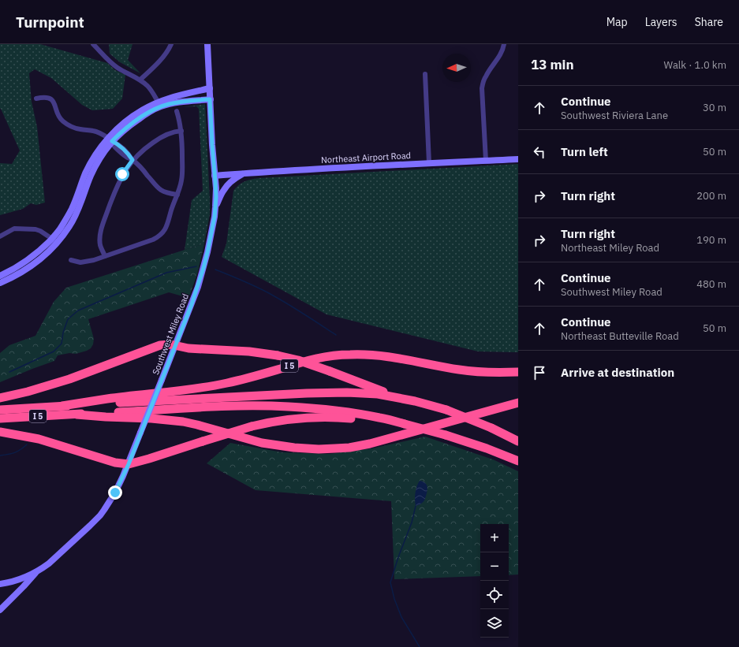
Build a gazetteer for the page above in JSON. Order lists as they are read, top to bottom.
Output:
{
  "streets": {
    "highway": ["I 5"],
    "street": ["Northeast Airport Road", "Southwest Miley Road"]
  },
  "crossings": [
    ["Southwest Miley Road", "I 5"]
  ],
  "north": "left",
  "page": {
    "header": "Turnpoint",
    "nav": ["Map", "Layers", "Share"],
    "heading": ["13 min", "Walk · 1.0 km"],
    "list": [
      ["Continue", "Southwest Riviera Lane", "30 m"],
      ["Turn left", "50 m"],
      ["Turn right", "200 m"],
      ["Turn right", "Northeast Miley Road", "190 m"],
      ["Continue", "Southwest Miley Road", "480 m"],
      ["Continue", "Northeast Butteville Road", "50 m"],
      "Arrive at destination"
    ],
    "map_buttons": ["+", "−"]
  }
}
